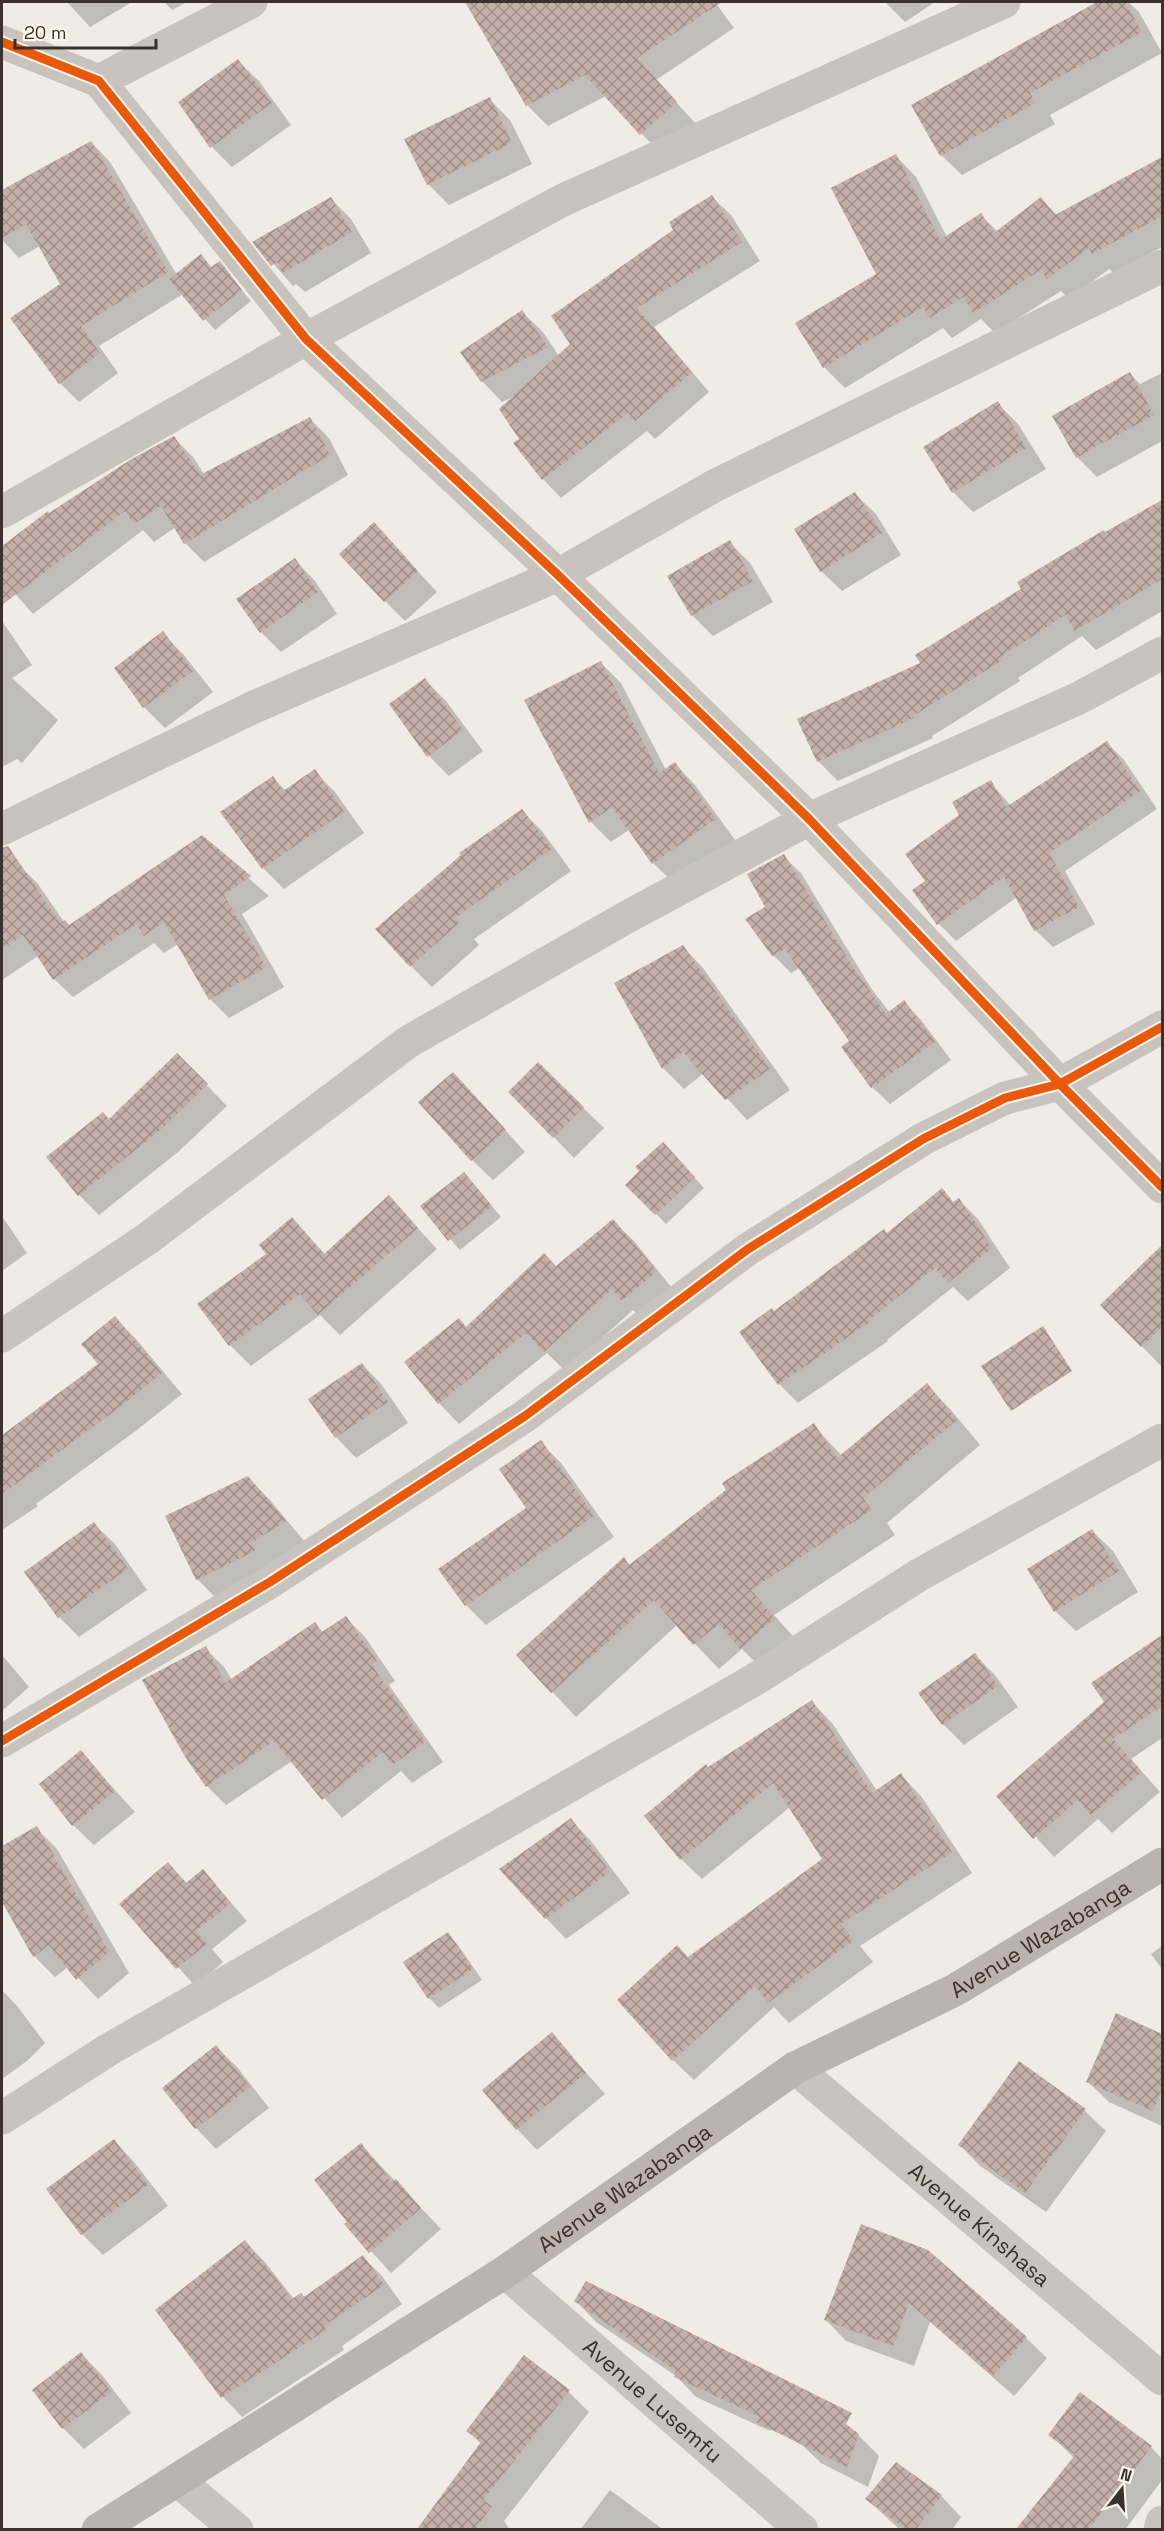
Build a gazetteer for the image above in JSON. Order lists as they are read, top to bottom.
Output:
{
  "streets": {
    "main road": ["Avenue Wazabanga"],
    "street": ["Avenue Kinshasa", "Avenue Lusemfu"]
  },
  "crossings": [
    ["Avenue Wazabanga", "Avenue Kinshasa"],
    ["Avenue Wazabanga", "Avenue Lusemfu"]
  ],
  "scale_bar": "20 m",
  "north": "top"
}
